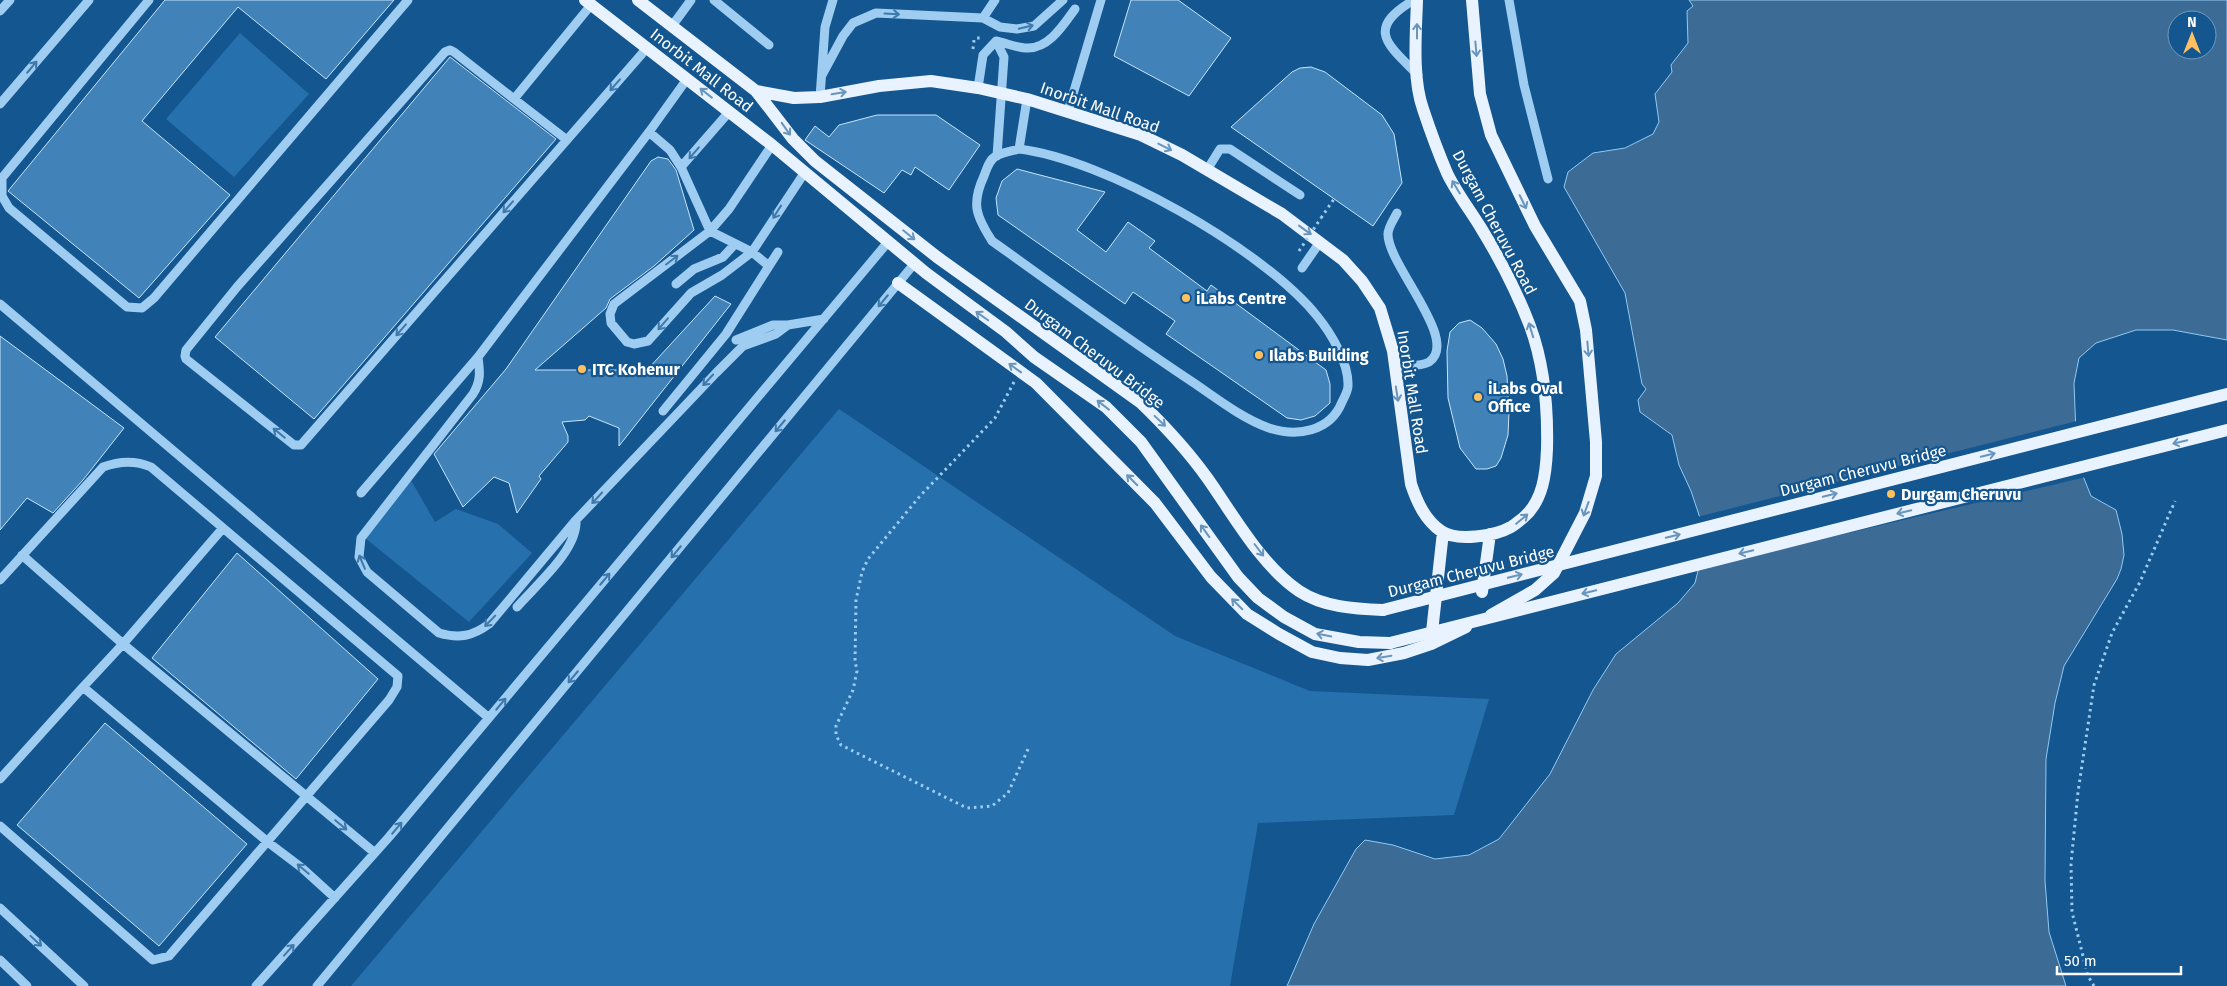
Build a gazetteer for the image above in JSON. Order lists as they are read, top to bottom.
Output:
{
  "streets": {
    "main road": ["Inorbit Mall Road", "Durgam Cheruvu Road", "Durgam Cheruvu Bridge"]
  },
  "crossings": [
    ["Inorbit Mall Road", "Durgam Cheruvu Road"],
    ["Inorbit Mall Road", "Durgam Cheruvu Bridge"]
  ],
  "one_way": ["Durgam Cheruvu Bridge"],
  "places": [
    "iLabs Centre",
    "Ilabs Building",
    "ITC Kohenur",
    "iLabs Oval Office",
    "Durgam Cheruvu"
  ],
  "scale_bar": "50 m",
  "north": "top"
}
